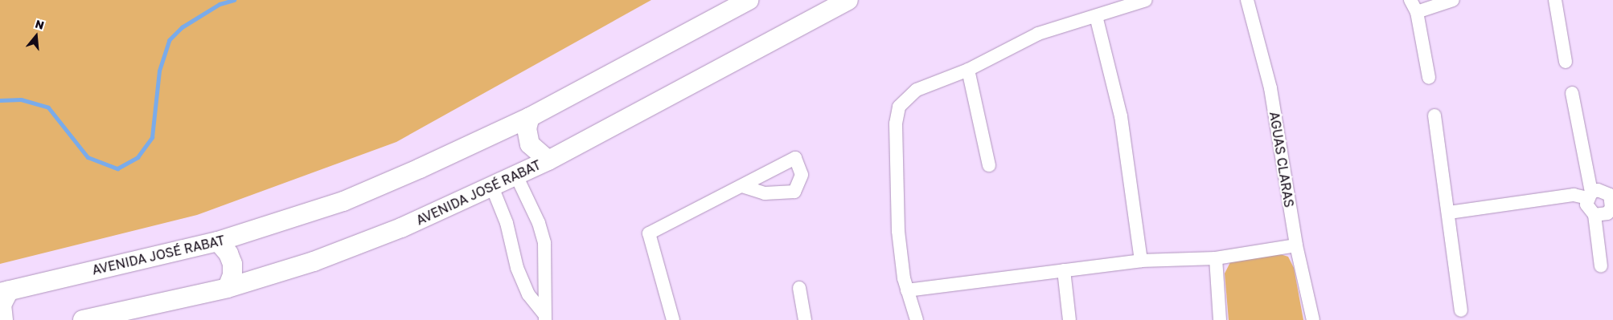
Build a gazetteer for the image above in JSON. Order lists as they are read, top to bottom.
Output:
{
  "streets": {
    "street": ["AGUAS CLARAS", "AVENIDA JOSÉ RABAT"]
  },
  "north": "top"
}
